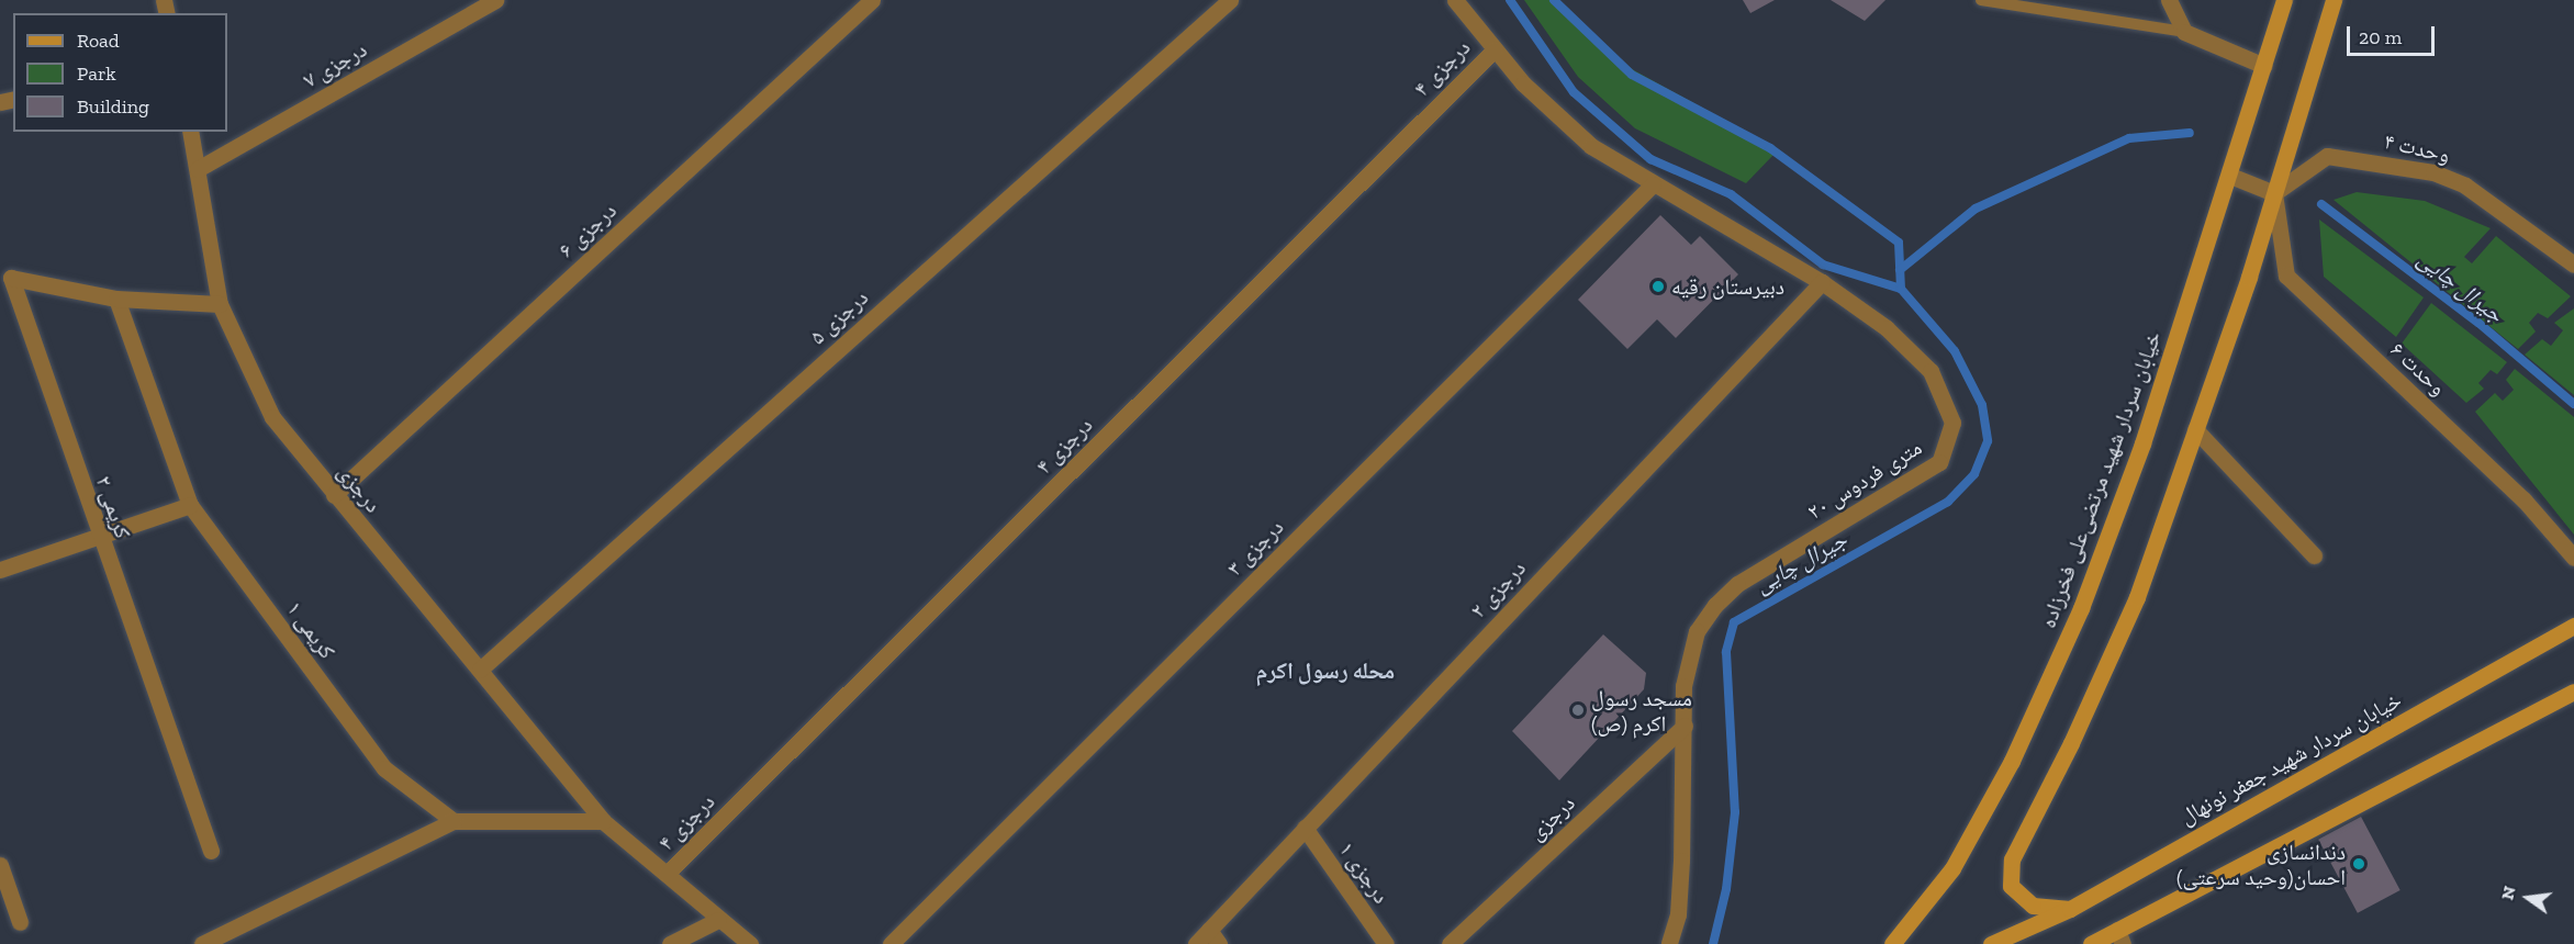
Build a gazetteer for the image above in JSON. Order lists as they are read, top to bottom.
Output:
{
  "streets": {
    "main road": ["خیابان سردار شهید مرتضی‌علی فخرزاده", "خیابان سردار شهید جعفر نونهال"],
    "street": [
      "درجزی ۷",
      "درجزی ۴",
      "وحدت ۴",
      "درجزی ۶",
      "درجزی ۵",
      "وحدت ۶",
      "۲۰ متری فردوس",
      "درجزی",
      "کریمی ۲",
      "درجزی ۳",
      "درجزی ۲",
      "کریمی ۱",
      "درجزی ۱"
    ]
  },
  "crossings": [
    ["درجزی ۷", "درجزی"],
    ["درجزی ۴", "۲۰ متری فردوس"],
    ["درجزی ۴", "درجزی"],
    ["وحدت ۴", "وحدت ۶"],
    ["درجزی ۶", "درجزی"],
    ["درجزی ۵", "درجزی"],
    ["۲۰ متری فردوس", "درجزی"],
    ["۲۰ متری فردوس", "درجزی ۳"],
    ["۲۰ متری فردوس", "درجزی ۲"],
    ["کریمی ۲", "کریمی ۱"],
    ["درجزی ۲", "درجزی ۱"]
  ],
  "districts": ["محله رسول اکرم"],
  "water": ["جیرال چایی"],
  "places": ["دبیرستان رقیه", "مسجد رسول اکرم (ص)", "دندانسازی احسان(وحید سرعتی)"],
  "legend": ["Road", "Park", "Building"],
  "scale_bar": "20 m",
  "north": "left"
}
